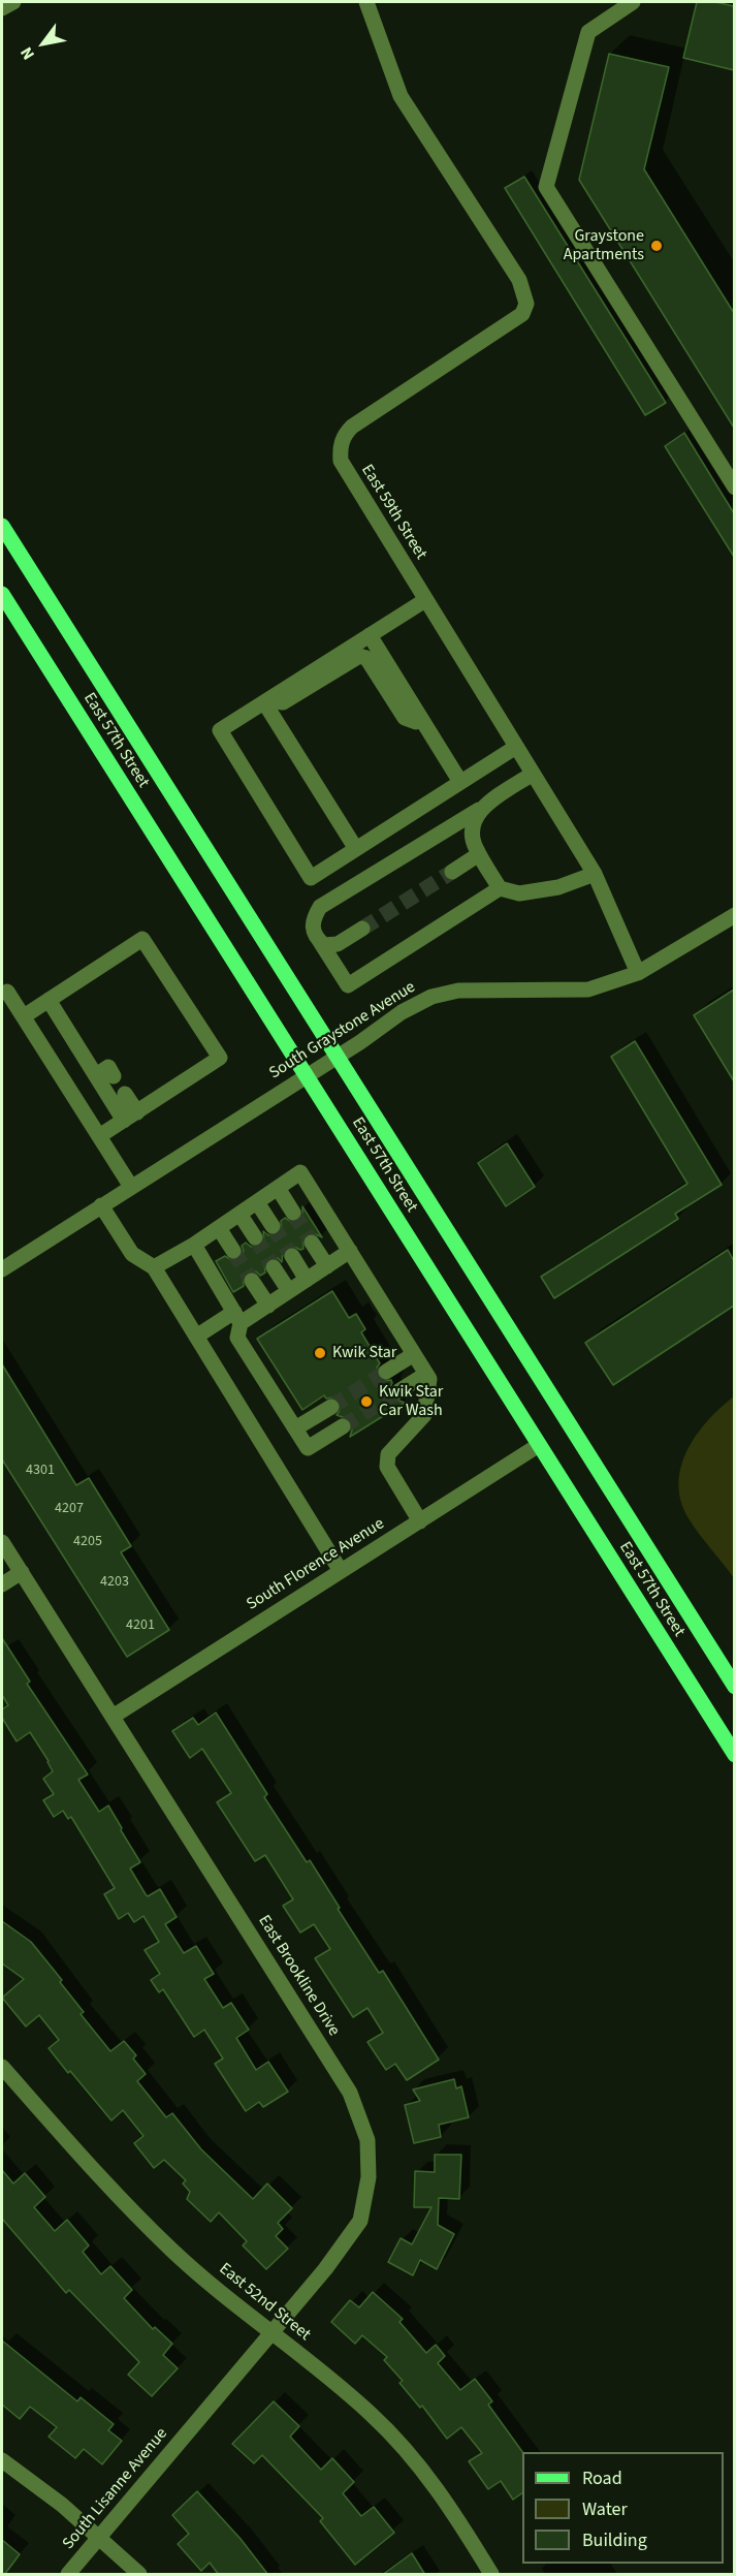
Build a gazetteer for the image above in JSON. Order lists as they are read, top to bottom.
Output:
{
  "streets": {
    "main road": ["East 57th Street"],
    "street": [
      "East 59th Street",
      "South Graystone Avenue",
      "South Florence Avenue",
      "East Brookline Drive",
      "East 52nd Street",
      "South Lisanne Avenue"
    ]
  },
  "crossings": [
    ["East 59th Street", "South Graystone Avenue"],
    ["East 57th Street", "South Graystone Avenue"],
    ["East 57th Street", "South Florence Avenue"],
    ["South Florence Avenue", "East Brookline Drive"],
    ["East Brookline Drive", "East 52nd Street"],
    ["East Brookline Drive", "South Lisanne Avenue"]
  ],
  "places": ["Graystone Apartments", "Kwik Star", "Kwik Star Car Wash"],
  "house_numbers": [
    "4301",
    "4207",
    "4205",
    "4203",
    "4201"
  ],
  "legend": ["Road", "Water", "Building"],
  "north": "bottom left"
}
